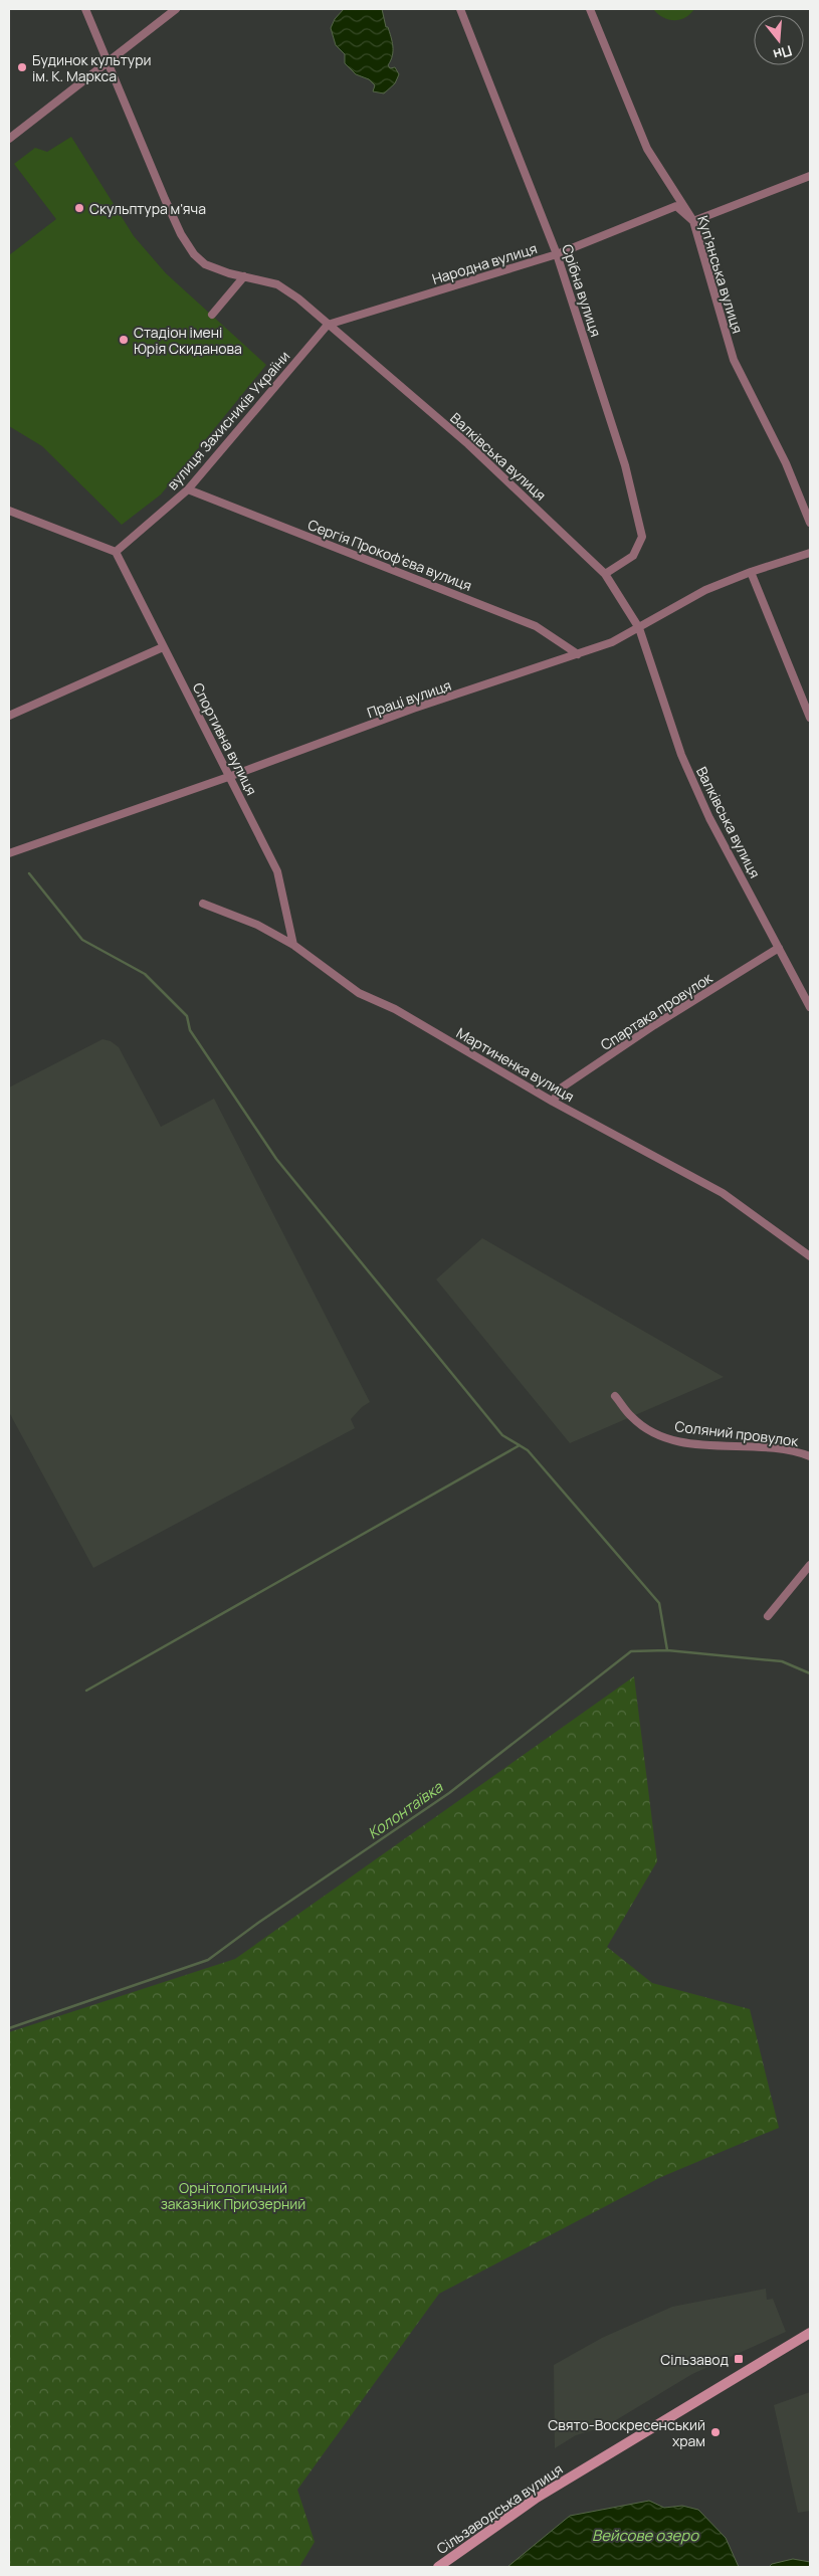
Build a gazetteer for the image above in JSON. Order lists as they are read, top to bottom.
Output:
{
  "streets": {
    "main road": ["Сільзаводська вулиця"],
    "street": [
      "Народна вулиця",
      "Куп’янська вулиця",
      "Срібна вулиця",
      "вулиця Захисників України",
      "Валківська вулиця",
      "Сергія Прокоф’єва вулиця",
      "Праці вулиця",
      "Спортивна вулиця",
      "Спартака провулок",
      "Мартиненка вулиця",
      "Соляний провулок"
    ]
  },
  "crossings": [
    ["Народна вулиця", "Куп’янська вулиця"],
    ["Народна вулиця", "Срібна вулиця"],
    ["Народна вулиця", "вулиця Захисників України"],
    ["Народна вулиця", "Валківська вулиця"],
    ["Срібна вулиця", "Валківська вулиця"],
    ["вулиця Захисників України", "Валківська вулиця"],
    ["вулиця Захисників України", "Сергія Прокоф’єва вулиця"],
    ["вулиця Захисників України", "Спортивна вулиця"],
    ["Валківська вулиця", "Праці вулиця"],
    ["Валківська вулиця", "Спартака провулок"],
    ["Сергія Прокоф’єва вулиця", "Праці вулиця"],
    ["Праці вулиця", "Спортивна вулиця"],
    ["Спортивна вулиця", "Мартиненка вулиця"],
    ["Спартака провулок", "Мартиненка вулиця"]
  ],
  "water": ["Колонтаївка", "Вейсове озеро"],
  "parks": ["Орнiтологичний заказник Приозерний"],
  "places": {
    "other": [
      "Будинок культури ім. К. Маркса",
      "Скульптура м'яча",
      "Стадiон імені Юрія Скиданова",
      "Свято-Воскресенський храм"
    ],
    "transit": ["Сільзавод"]
  },
  "north": "bottom"
}
